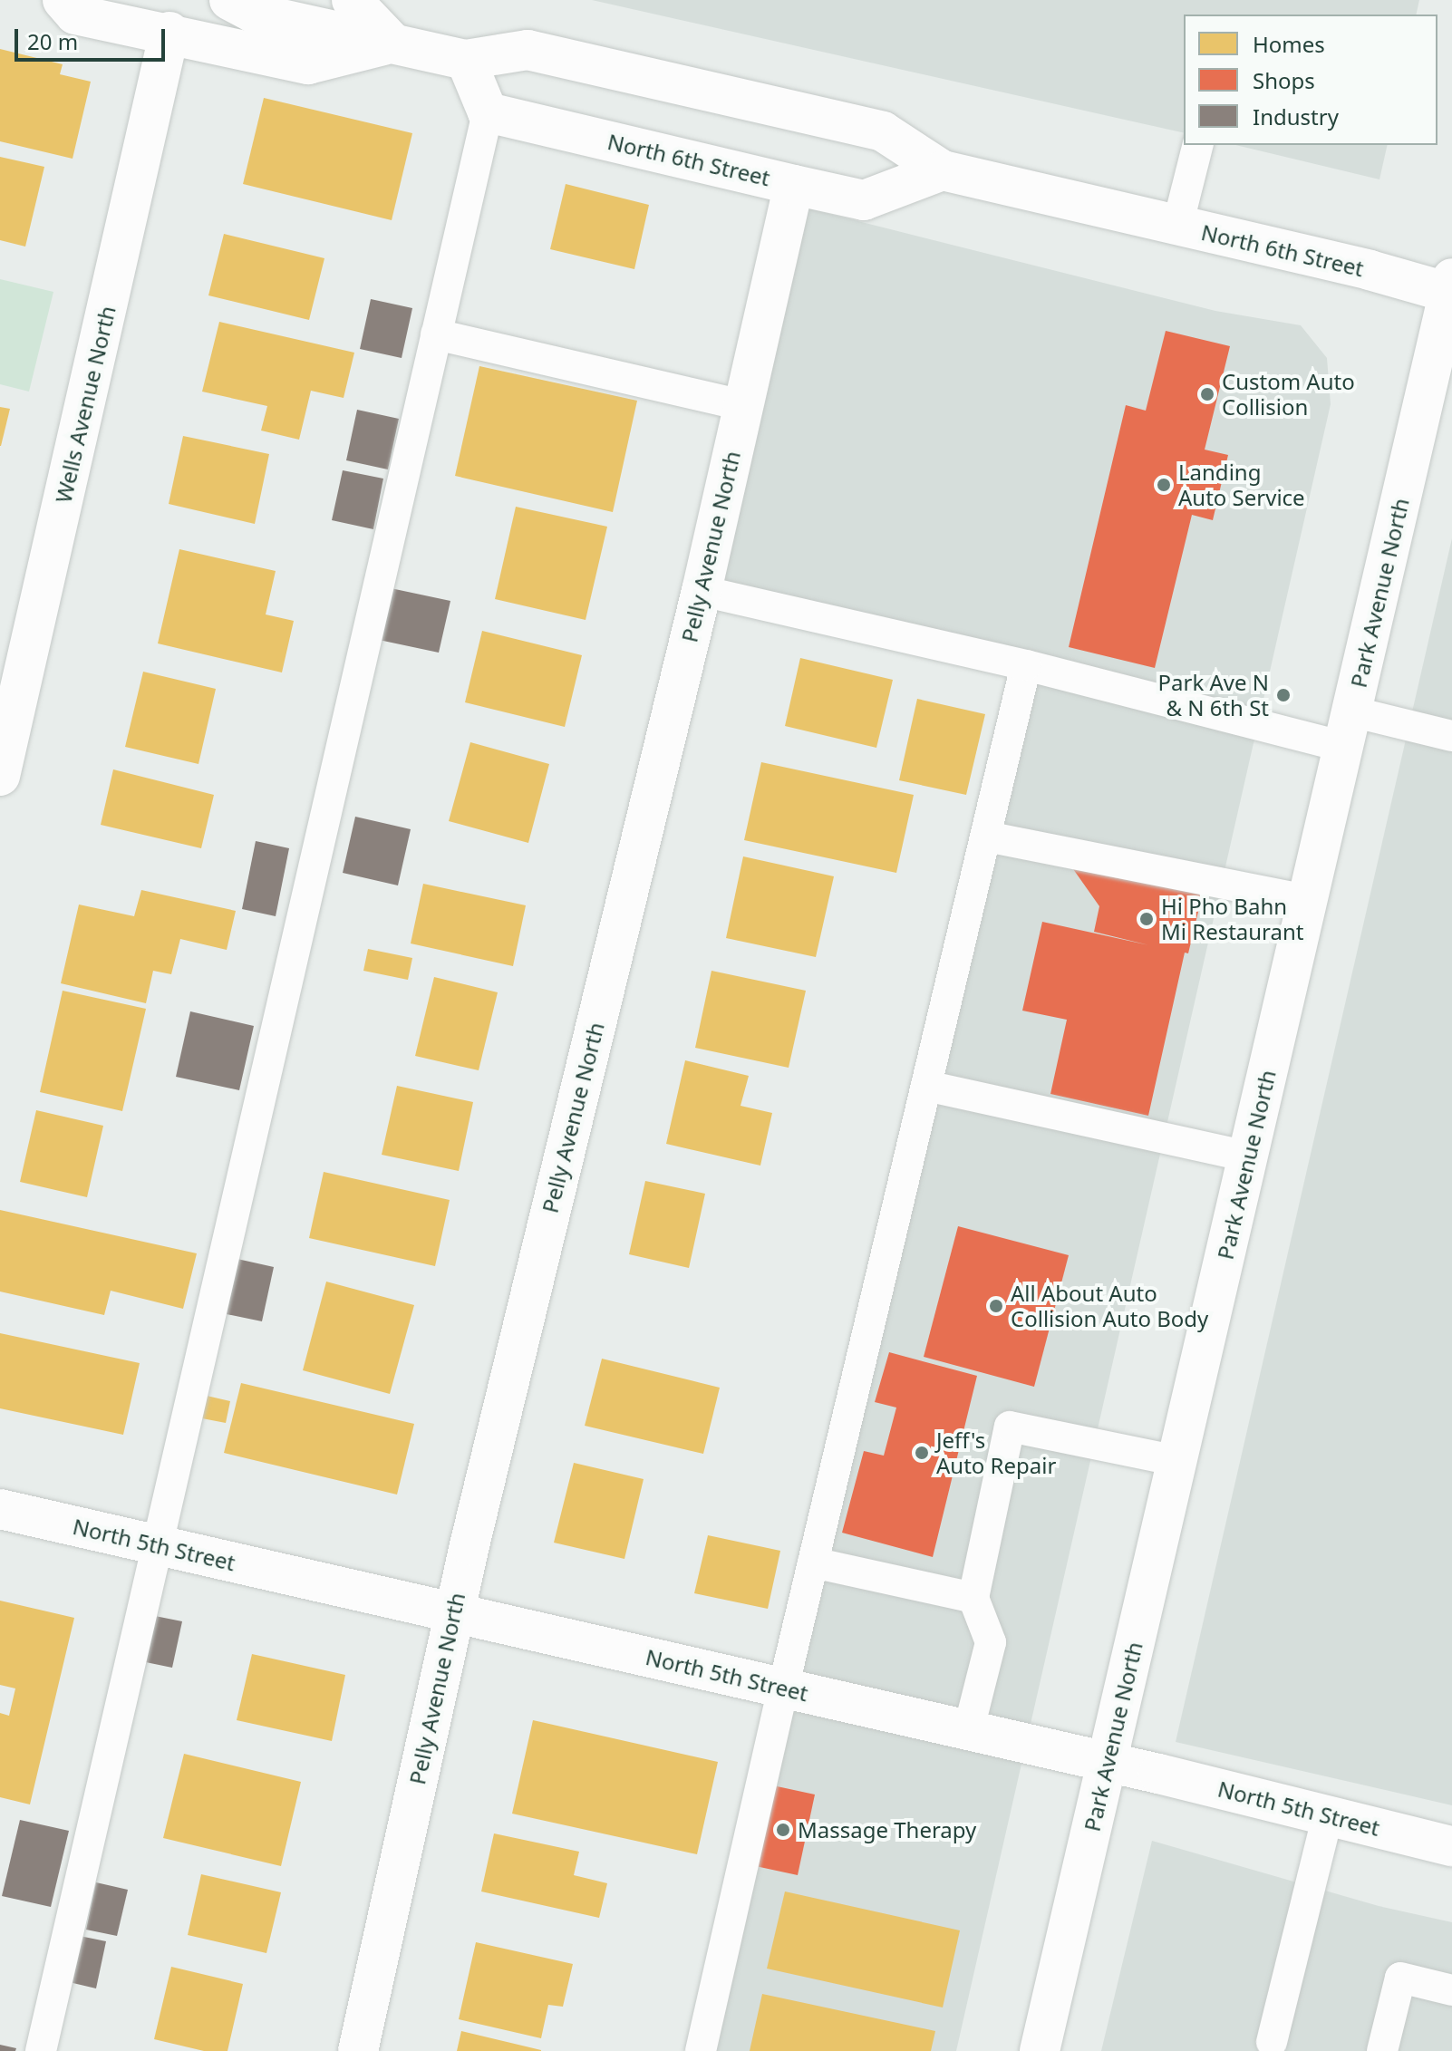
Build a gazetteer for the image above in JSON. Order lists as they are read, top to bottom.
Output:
{
  "streets": {
    "street": [
      "North 6th Street",
      "Wells Avenue North",
      "Pelly Avenue North",
      "Park Avenue North",
      "North 5th Street"
    ]
  },
  "crossings": [
    ["North 6th Street", "Wells Avenue North"],
    ["North 6th Street", "Pelly Avenue North"],
    ["North 6th Street", "Park Avenue North"],
    ["Pelly Avenue North", "North 5th Street"],
    ["Park Avenue North", "North 5th Street"]
  ],
  "places": [
    "Custom Auto Collision",
    "Landing Auto Service",
    "Park Ave N & N 6th St",
    "Hi Pho Bahn Mi Restaurant",
    "All About Auto Collision Auto Body",
    "Jeff's Auto Repair",
    "Massage Therapy"
  ],
  "legend": ["Homes", "Shops", "Industry"],
  "scale_bar": "20 m"
}
